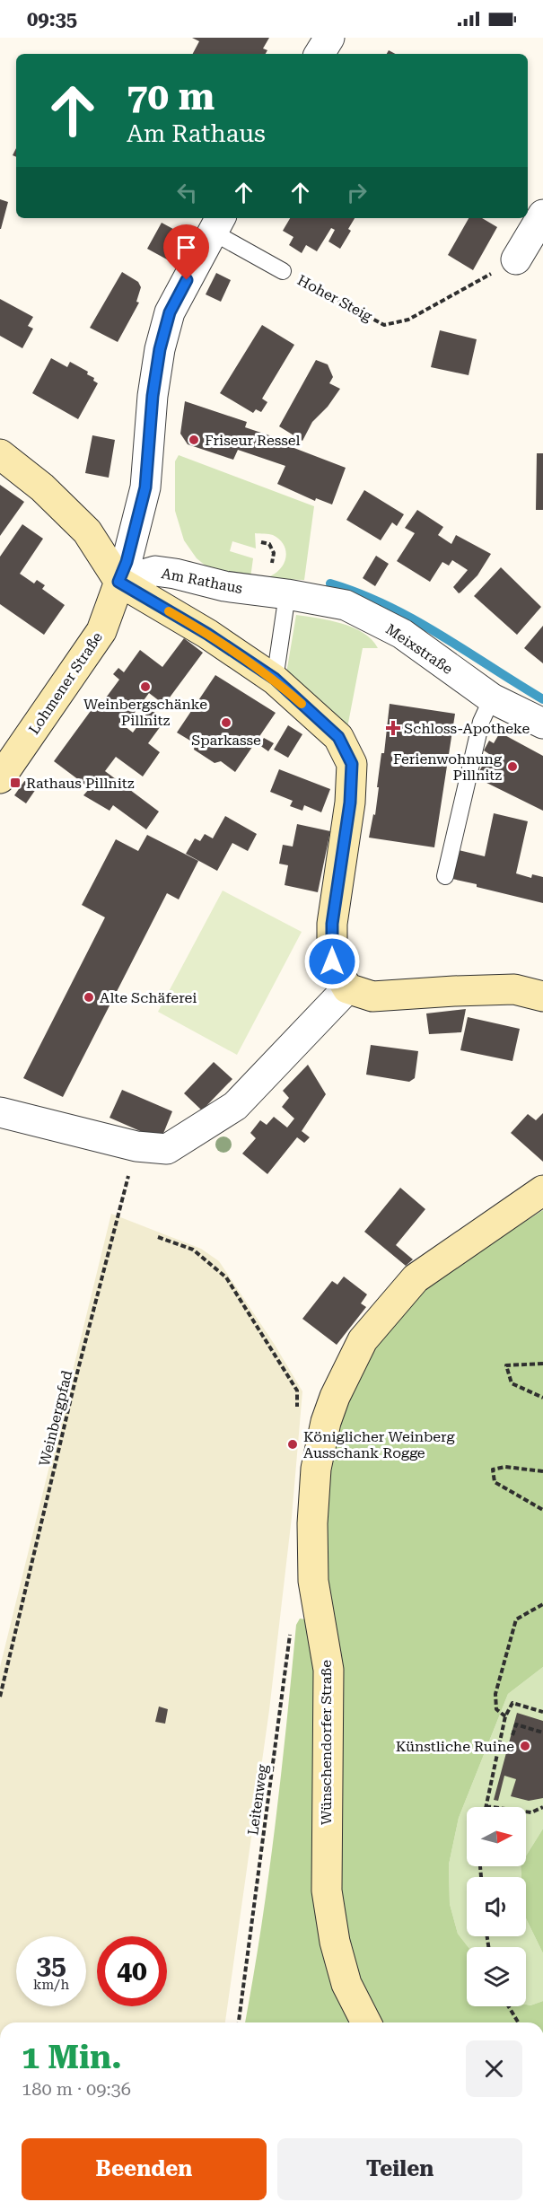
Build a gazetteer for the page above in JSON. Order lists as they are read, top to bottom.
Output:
{
  "streets": {
    "street": [
      "Am Rathaus",
      "Meixstraße",
      "Lohmener Straße",
      "Wünschendorfer Straße"
    ],
    "lane": ["Hoher Steig"],
    "path": ["Weinbergpfad", "Leitenweg"]
  },
  "crossings": [
    ["Am Rathaus", "Meixstraße"],
    ["Am Rathaus", "Lohmener Straße"]
  ],
  "places": {
    "other": [
      "Friseur Ressel",
      "Weinbergschänke Pillnitz",
      "Sparkasse",
      "Ferienwohnung Pillnitz",
      "Alte Schäferei",
      "Königlicher Weinberg Ausschank Rogge",
      "Künstliche Ruine"
    ],
    "health": ["Schloss-Apotheke"],
    "transit": ["Rathaus Pillnitz"]
  },
  "north": "right",
  "page": {
    "status": "09:35",
    "turn": ["70 m", "Am Rathaus"],
    "speed": "35 km/h",
    "limit": "40",
    "heading": ["1 Min.", "180 m · 09:36"],
    "buttons": ["Beenden", "Teilen"]
  }
}
